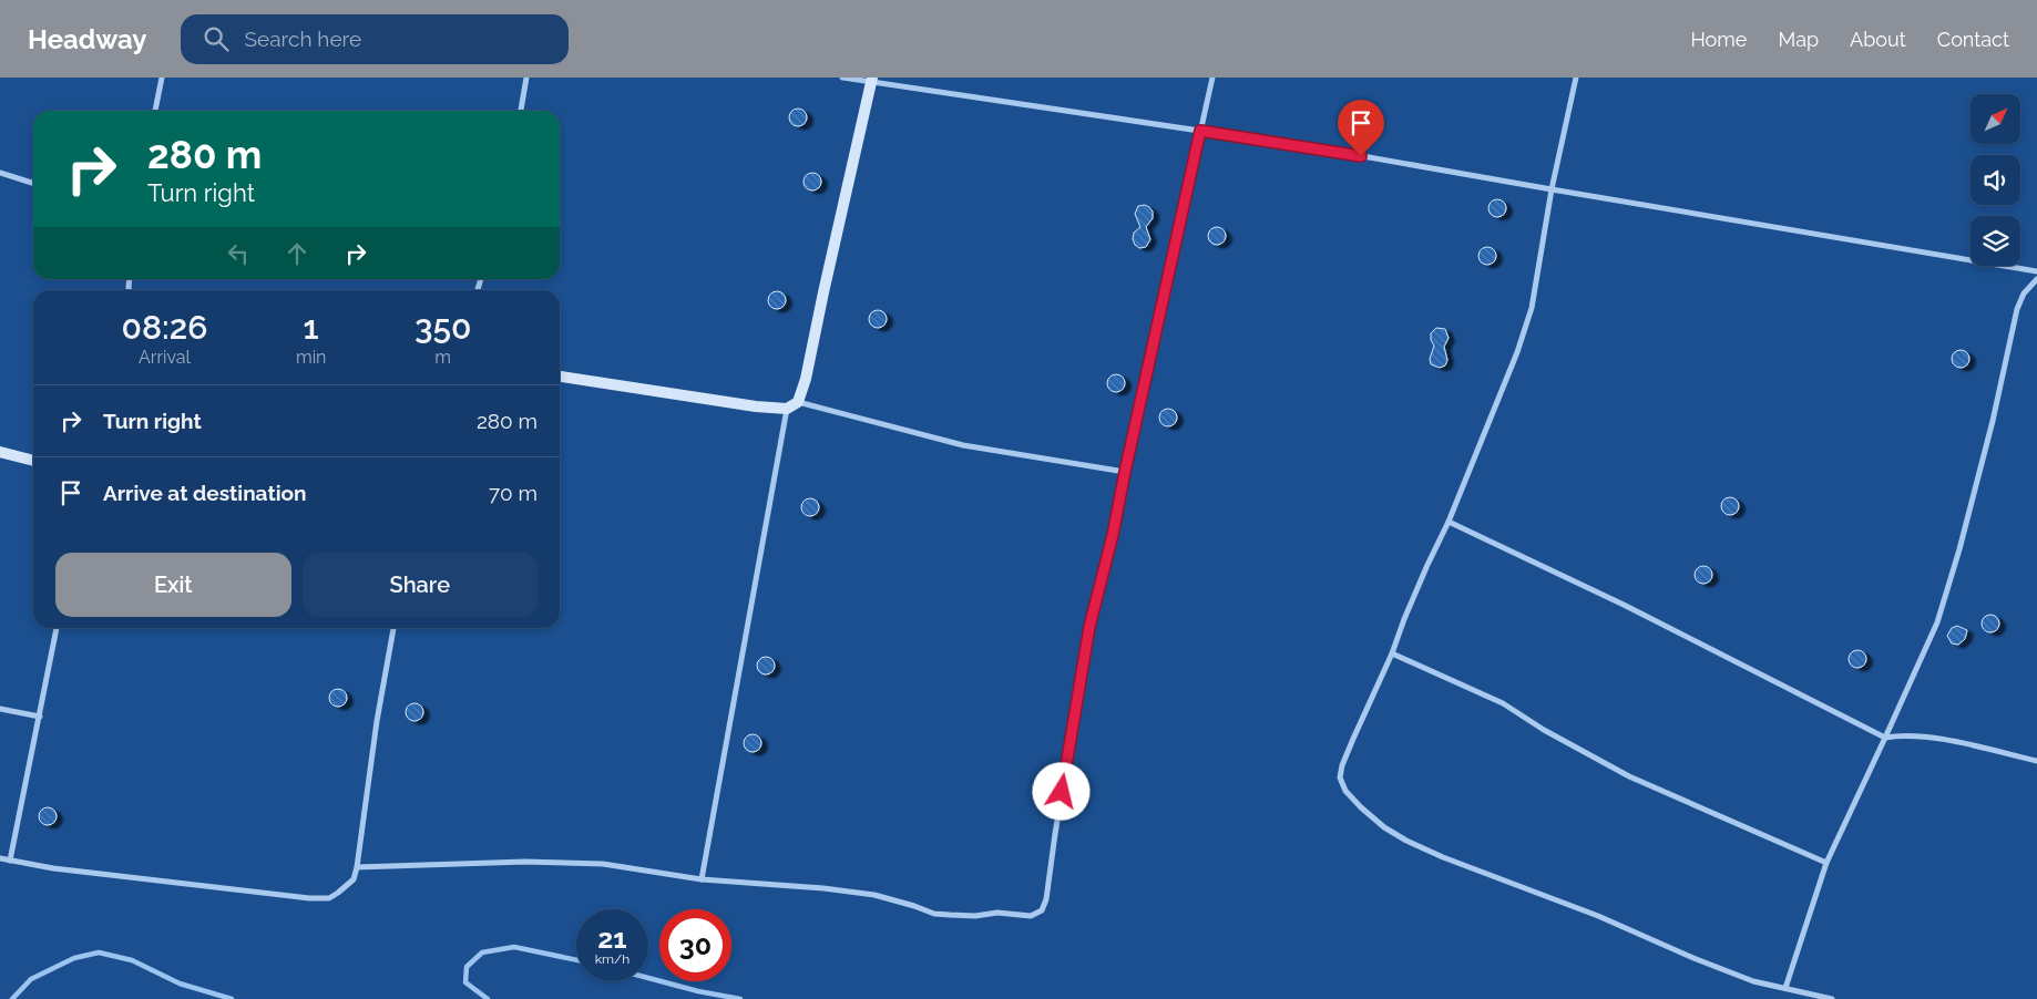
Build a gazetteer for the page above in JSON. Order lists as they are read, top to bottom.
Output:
{
  "north": "top right",
  "page": {
    "header": "Headway",
    "search": "Search here",
    "nav": [
      "Home",
      "Map",
      "About",
      "Contact"
    ],
    "turn": ["280 m", "Turn right"],
    "eta": [
      "08:26",
      "Arrival",
      "1",
      "min",
      "350",
      "m"
    ],
    "list": [
      {
        "name": "Turn right",
        "value": "280 m"
      },
      {
        "name": "Arrive at destination",
        "value": "70 m"
      }
    ],
    "buttons": ["Exit", "Share"],
    "speed": "21 km/h",
    "limit": "30"
  }
}
